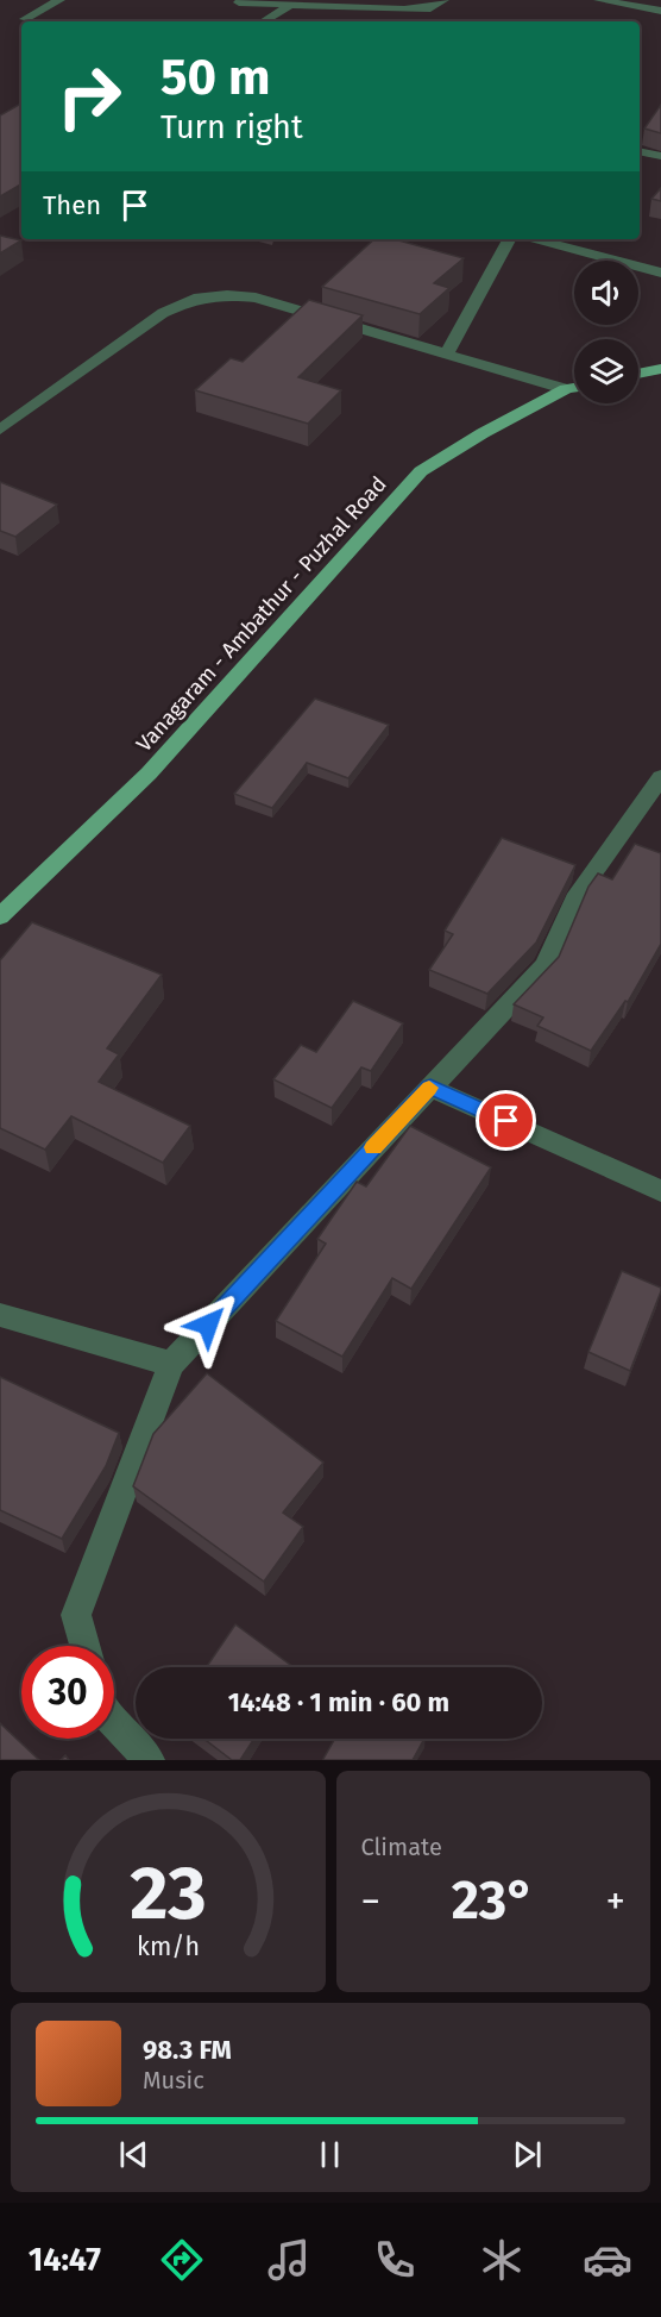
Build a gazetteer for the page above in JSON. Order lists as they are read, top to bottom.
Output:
{
  "streets": {
    "main road": ["Vanagaram - Ambathur - Puzhal Road"]
  },
  "page": {
    "turn": ["50 m", "Turn right"],
    "then": "Then",
    "limit": "30",
    "trip": "14:48 · 1 min · 60 m",
    "tile": "Climate",
    "heat": ["−", "23°", "+"],
    "song": ["98.3 FM", "Music"],
    "tabs": "14:47",
    "gauge": ["23", "km/h"]
  }
}
